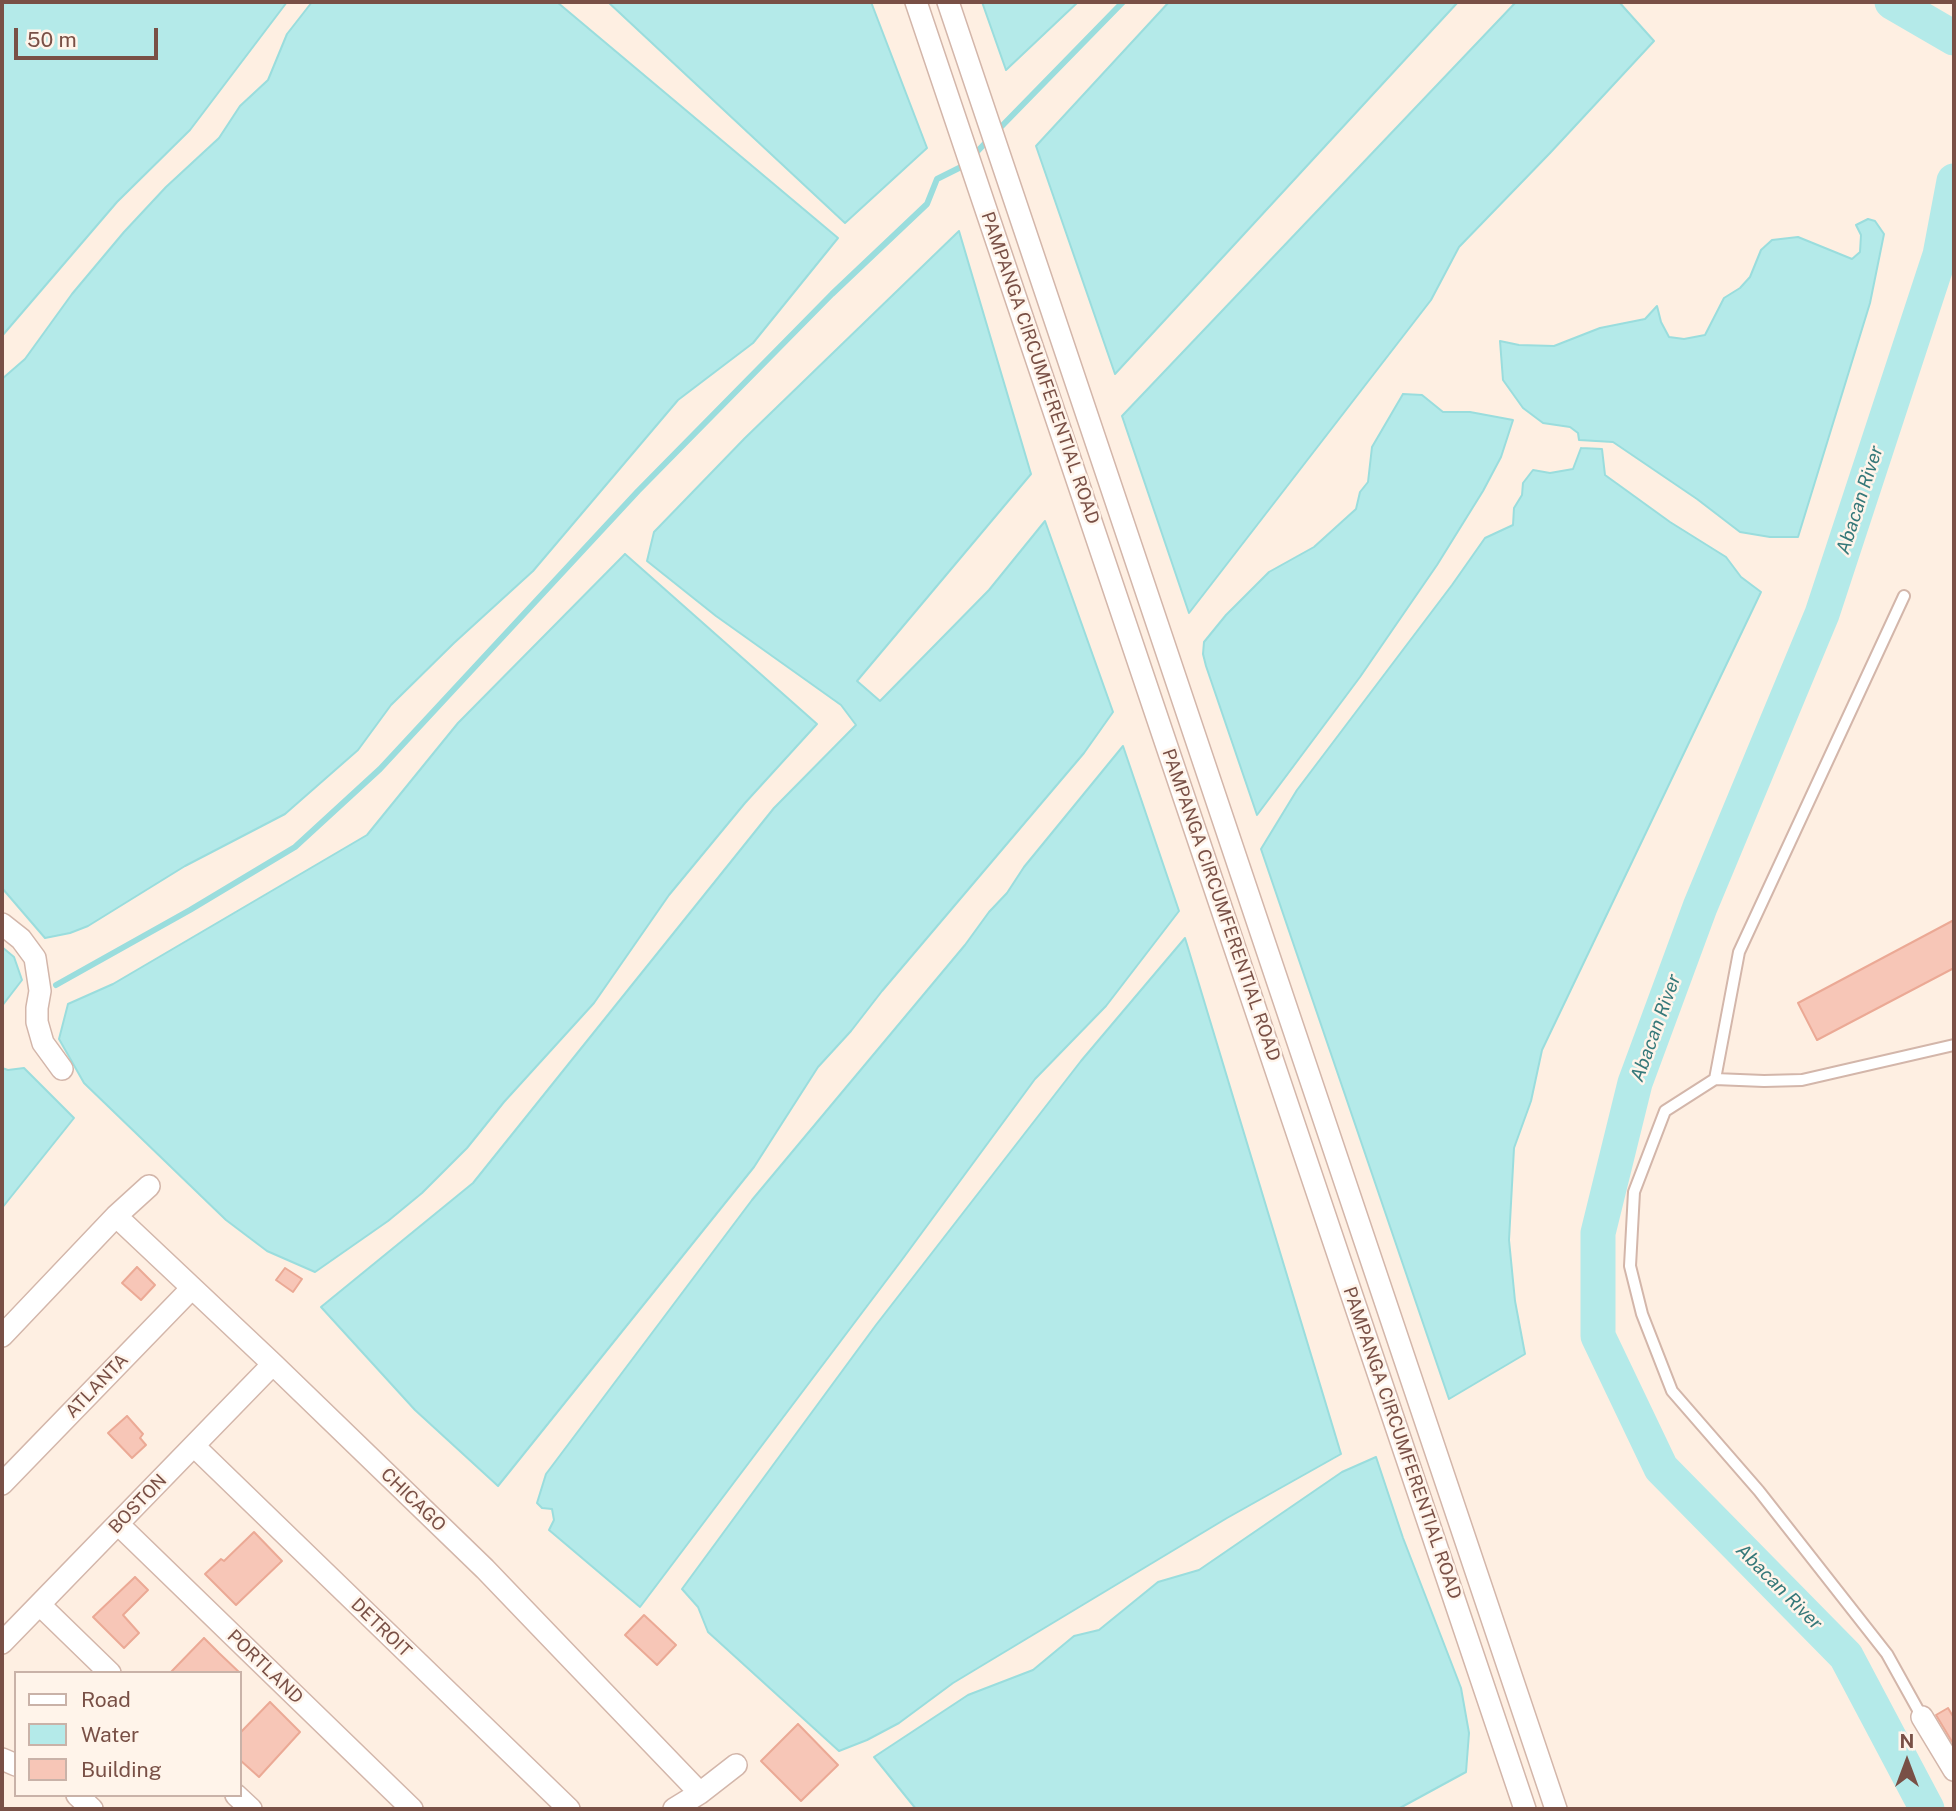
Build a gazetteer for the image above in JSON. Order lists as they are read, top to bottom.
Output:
{
  "streets": {
    "street": [
      "PAMPANGA CIRCUMFERENTIAL ROAD",
      "ATLANTA",
      "CHICAGO",
      "BOSTON",
      "DETROIT",
      "PORTLAND"
    ]
  },
  "crossings": [
    ["ATLANTA", "CHICAGO"],
    ["CHICAGO", "BOSTON"],
    ["BOSTON", "DETROIT"],
    ["BOSTON", "PORTLAND"]
  ],
  "water": ["Abacan River"],
  "legend": ["Road", "Water", "Building"],
  "scale_bar": "50 m",
  "north": "top"
}
